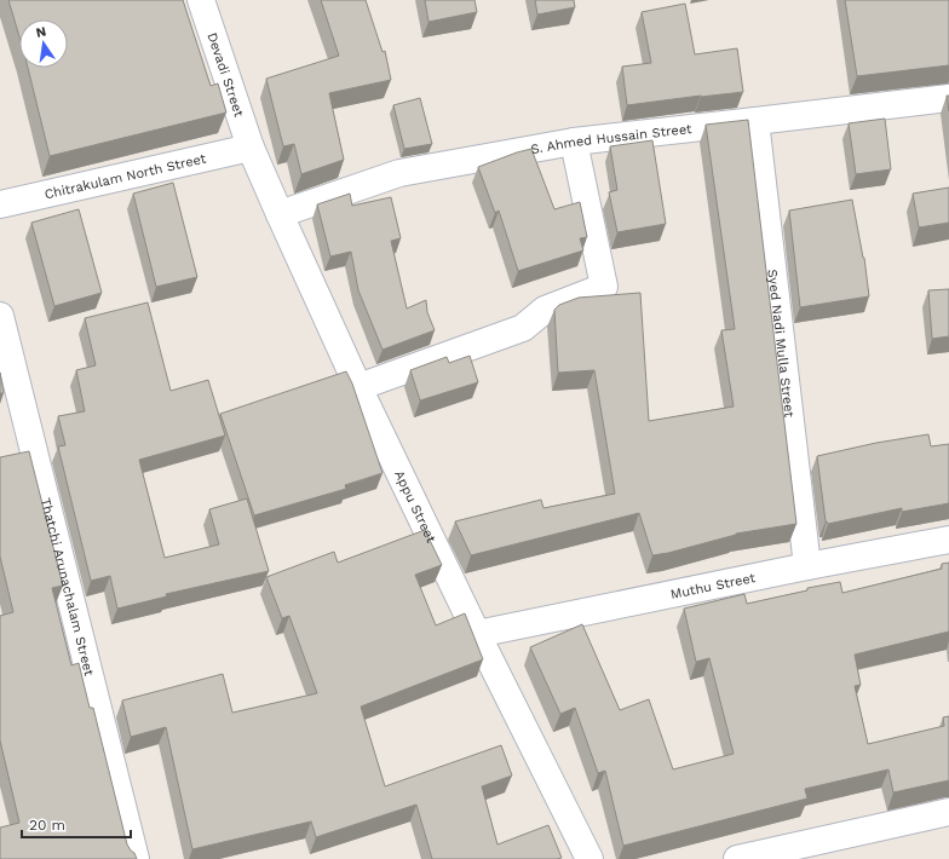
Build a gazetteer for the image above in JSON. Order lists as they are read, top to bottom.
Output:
{
  "streets": {
    "street": [
      "Devadi Street",
      "S. Ahmed Hussain Street",
      "Chitrakulam North Street",
      "Syed Nadi Mulla Street",
      "Appu Street",
      "Muthu Street",
      "Thatchi Arunachalam Street"
    ]
  },
  "crossings": [
    ["Devadi Street", "Chitrakulam North Street"],
    ["Devadi Street", "Appu Street"],
    ["S. Ahmed Hussain Street", "Syed Nadi Mulla Street"],
    ["S. Ahmed Hussain Street", "Appu Street"],
    ["Chitrakulam North Street", "Appu Street"],
    ["Syed Nadi Mulla Street", "Muthu Street"],
    ["Appu Street", "Muthu Street"]
  ],
  "scale_bar": "20 m",
  "north": "top"
}
